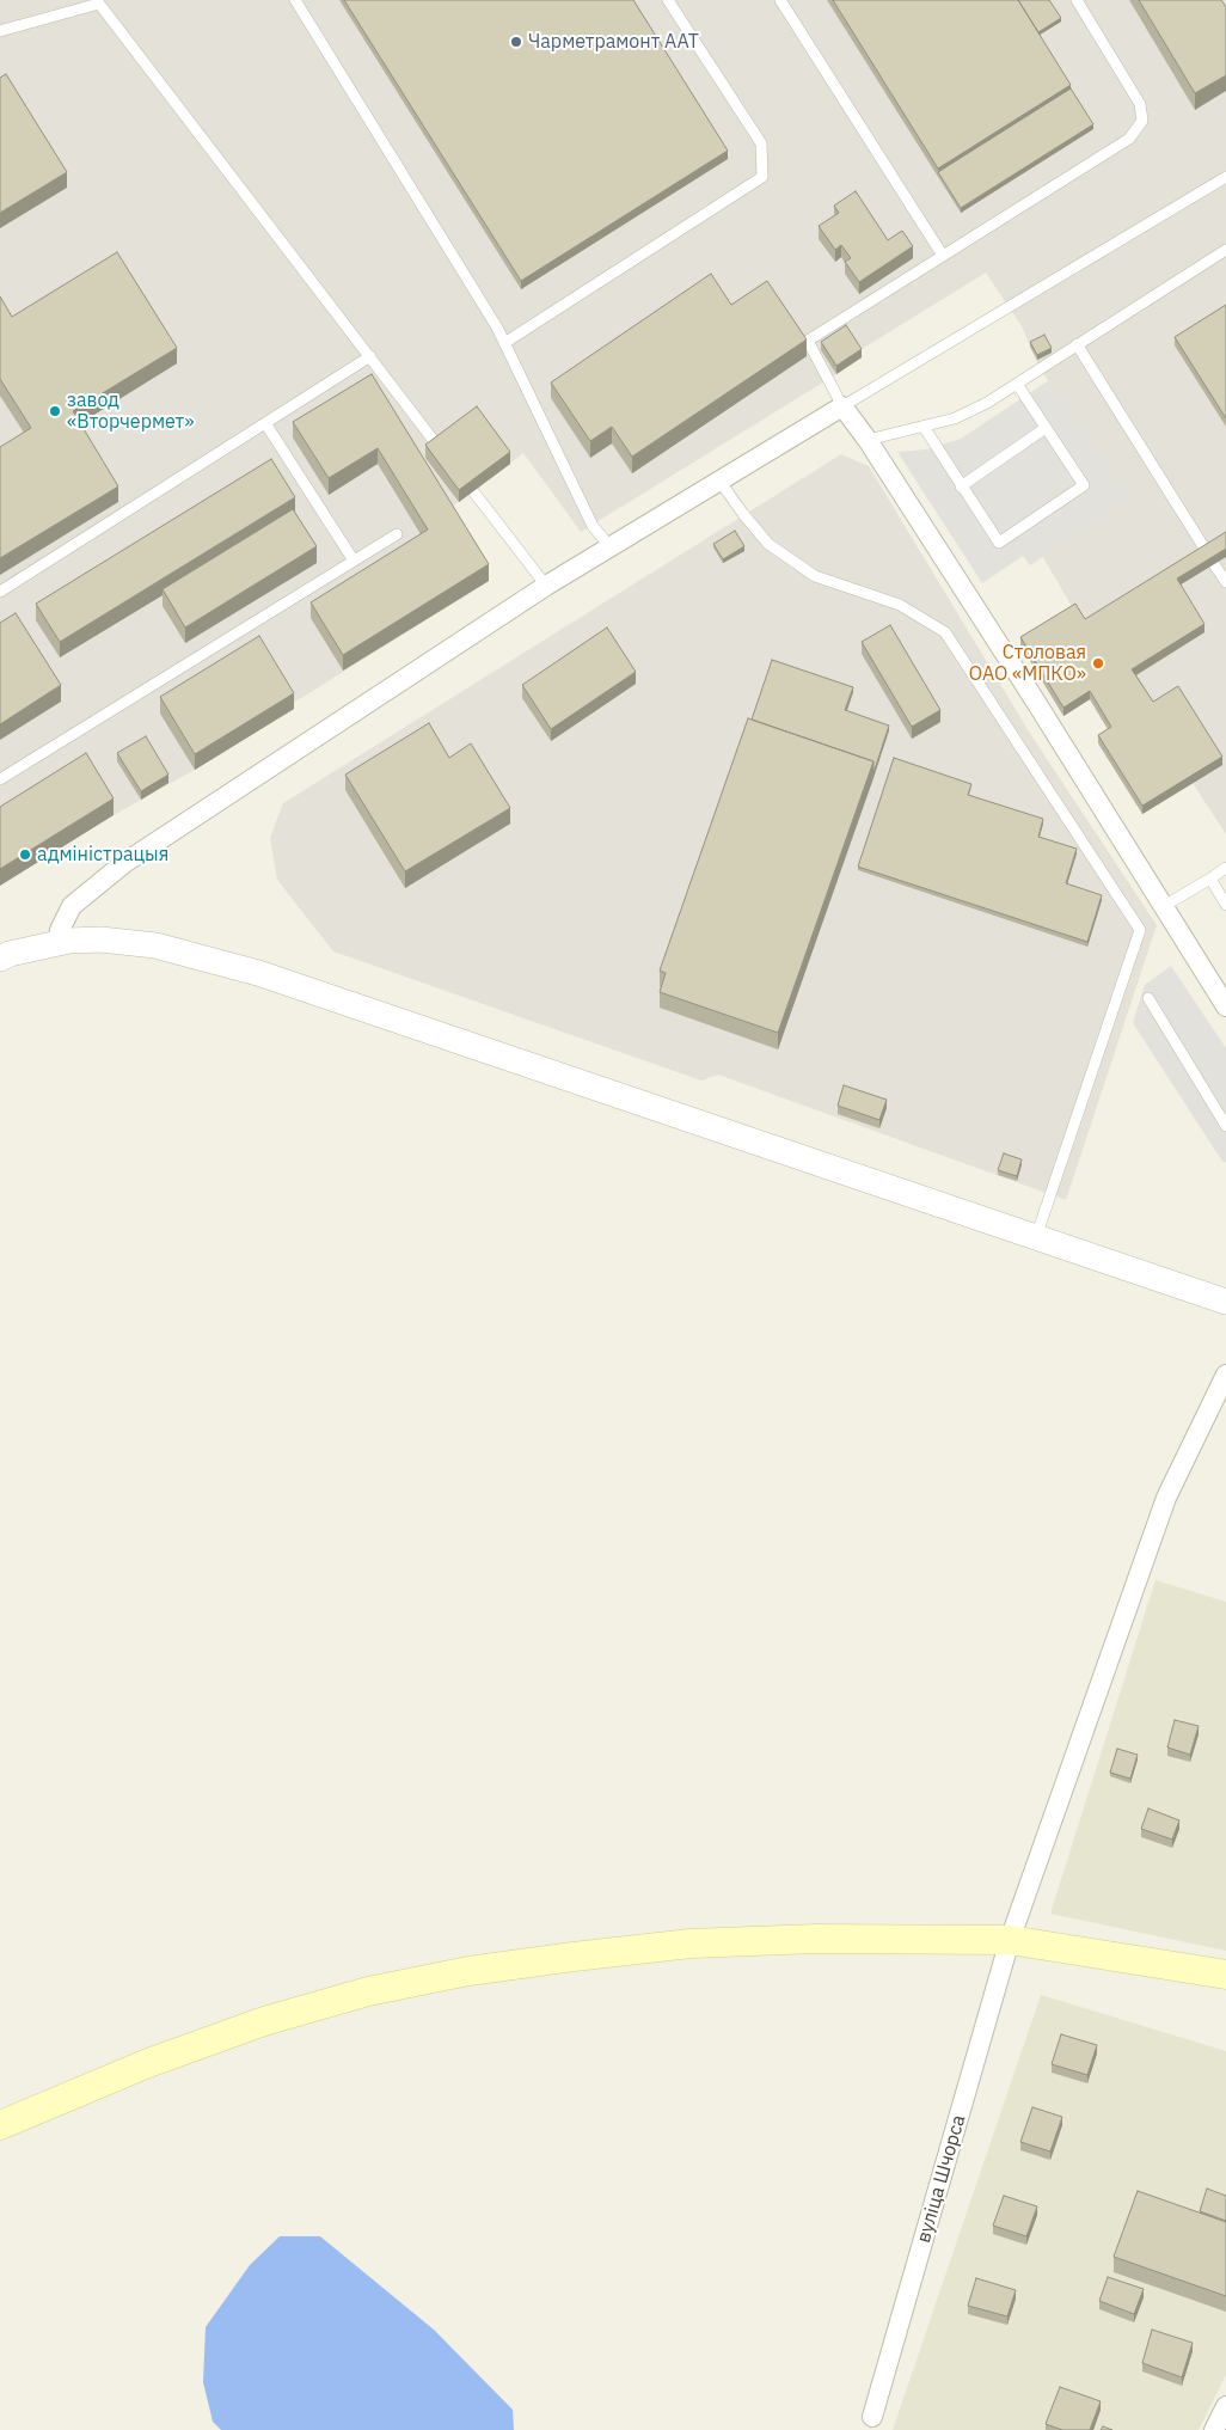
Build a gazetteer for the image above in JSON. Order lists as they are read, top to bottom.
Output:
{
  "streets": {
    "street": ["вуліца Шчорса"]
  },
  "places": [
    "Чарметрамонт ААТ",
    "завод «Вторчермет»",
    "Столовая ОАО «МПКО»",
    "адміністрацыя"
  ]
}
